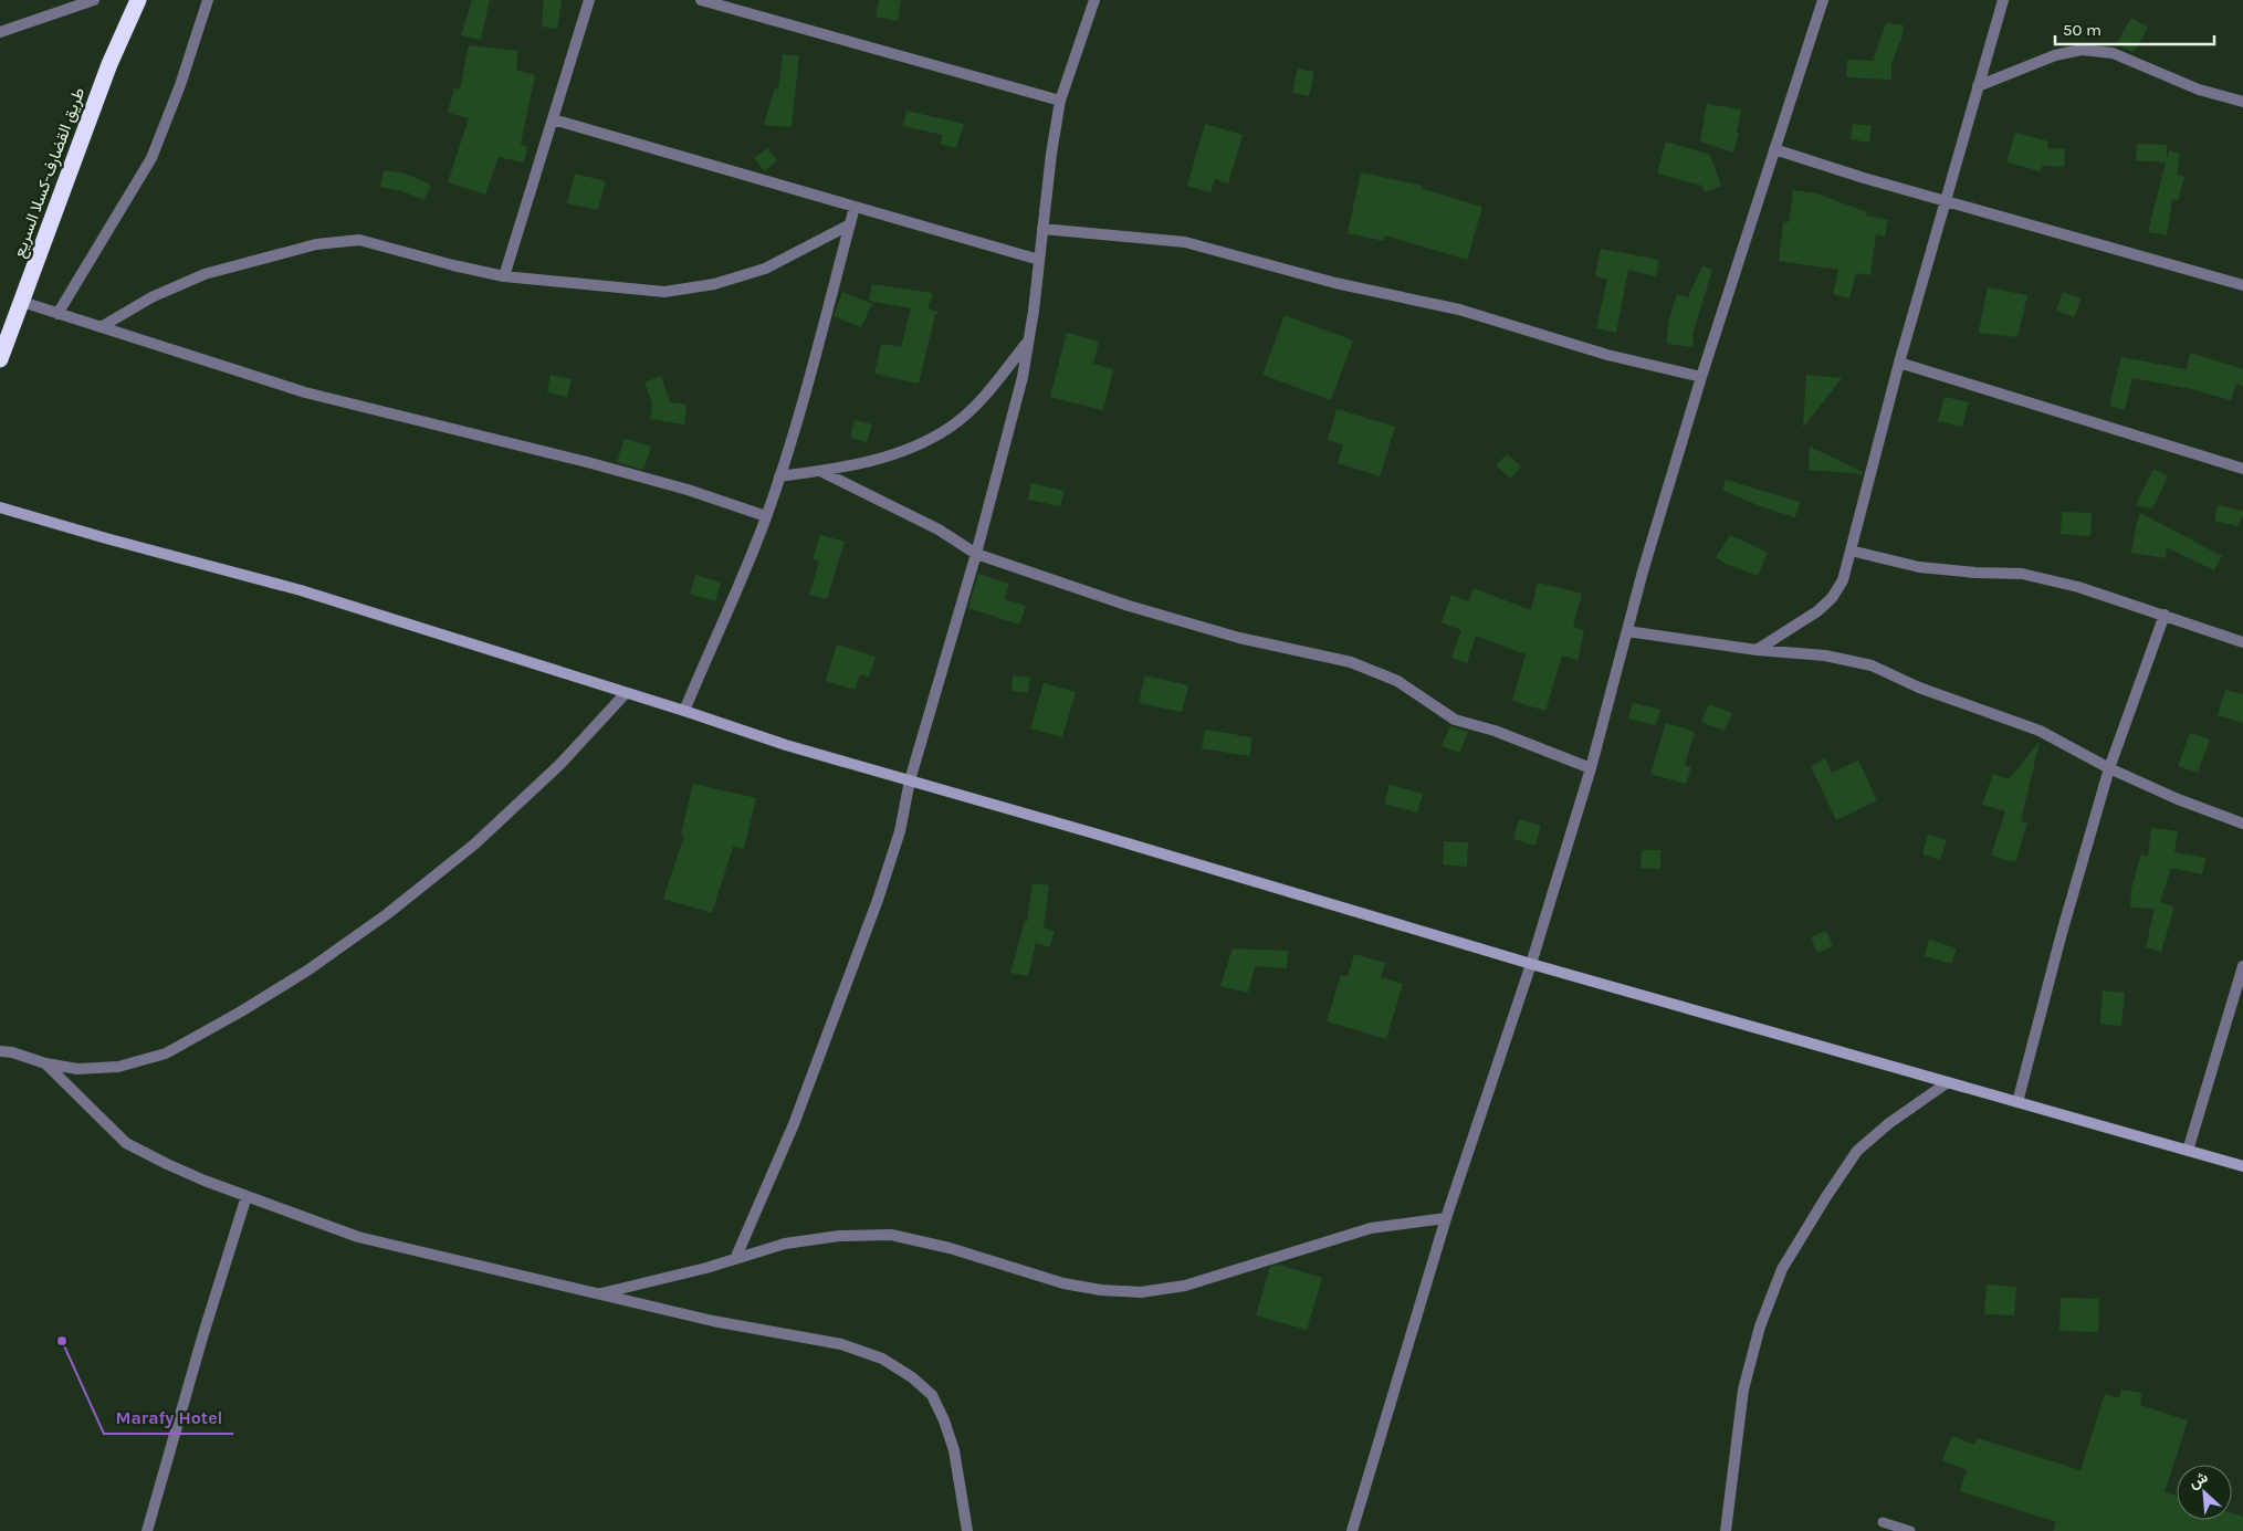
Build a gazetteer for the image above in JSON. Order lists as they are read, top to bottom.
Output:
{
  "streets": {
    "highway": ["طريق القضارف-كسلا السريع"]
  },
  "places": ["Marafy Hotel"],
  "scale_bar": "50 m",
  "north": "top left"
}
